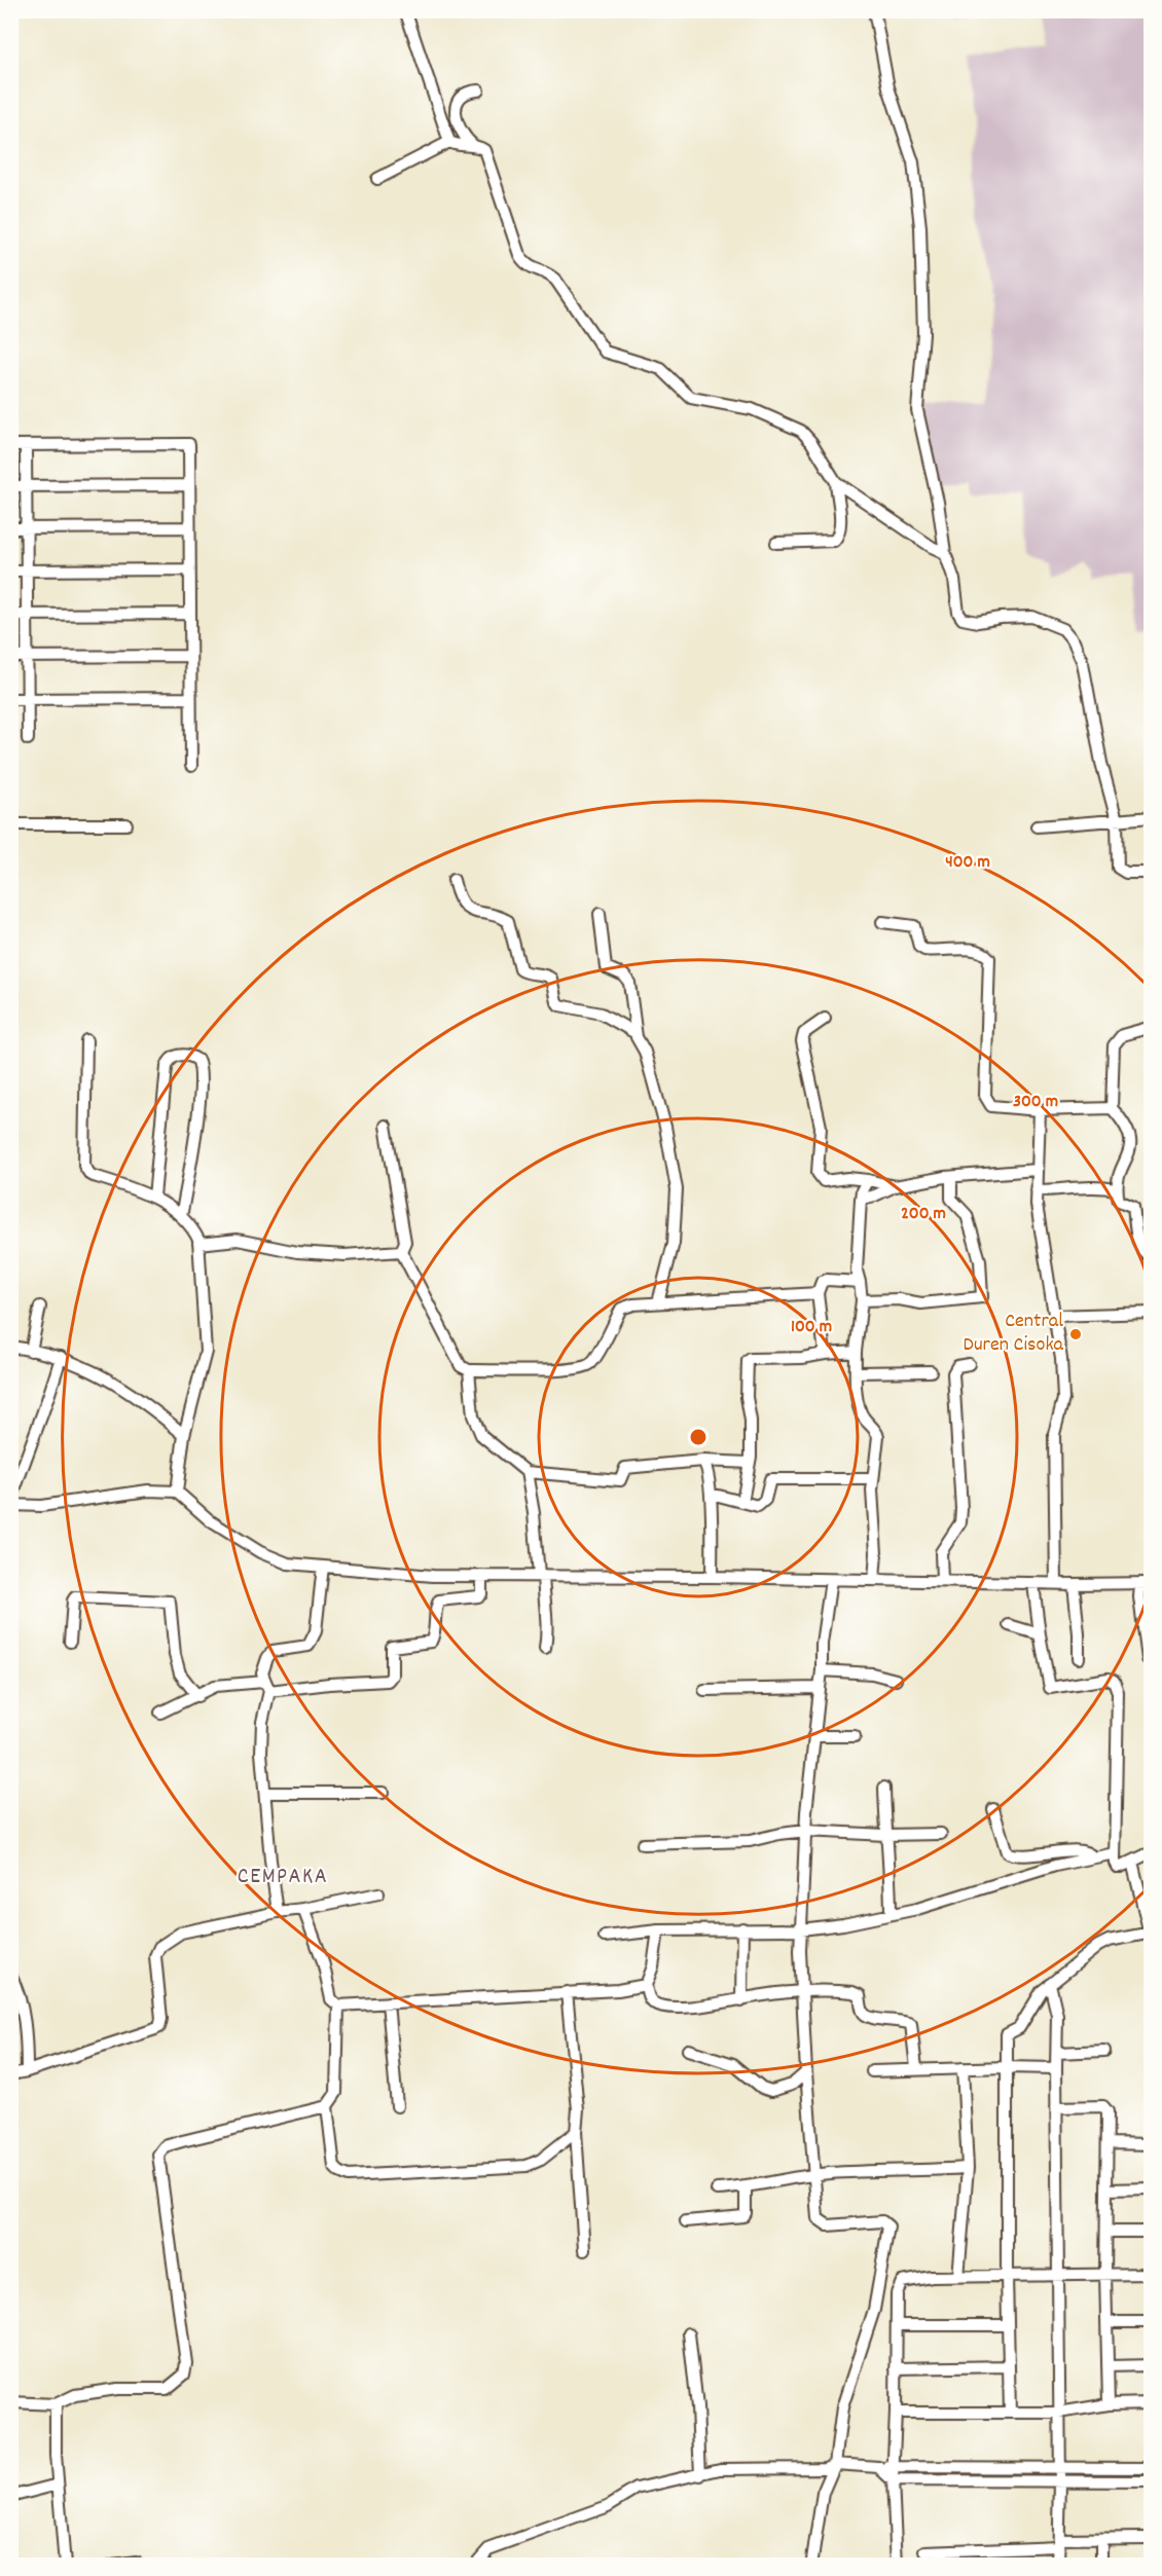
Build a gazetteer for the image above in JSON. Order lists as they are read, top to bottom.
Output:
{
  "districts": ["CEMPAKA"],
  "places": ["Central Duren Cisoka"],
  "rings": [
    "400 m",
    "300 m",
    "200 m",
    "100 m"
  ]
}
